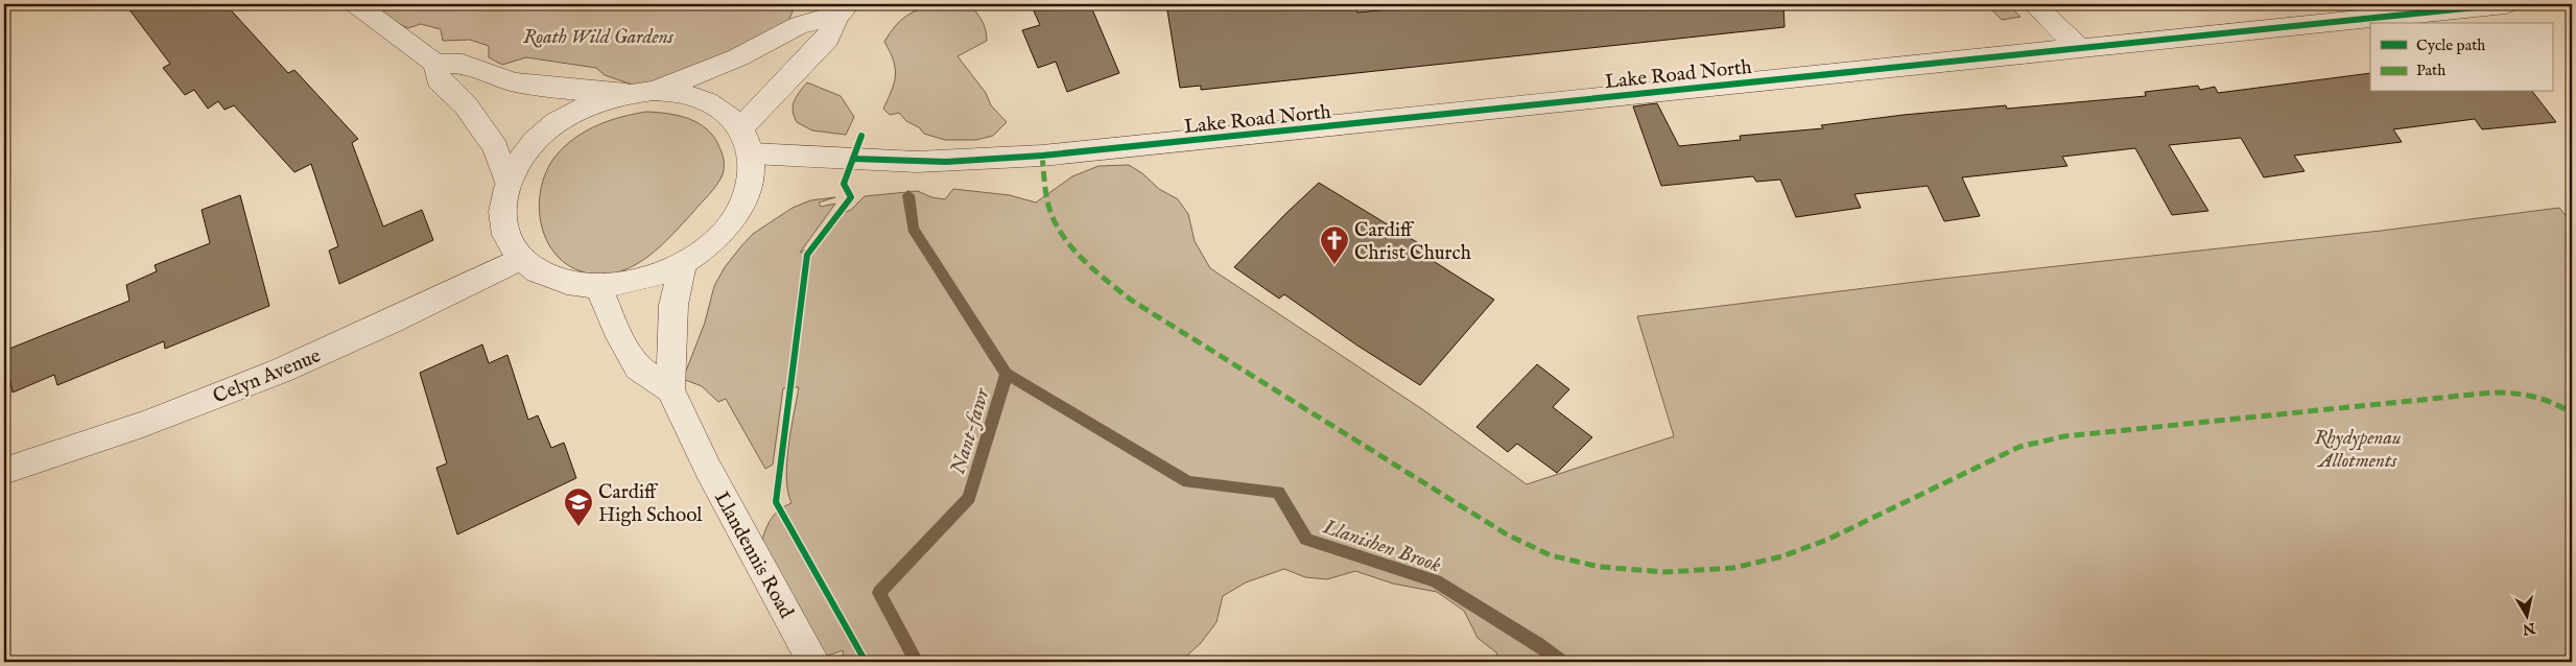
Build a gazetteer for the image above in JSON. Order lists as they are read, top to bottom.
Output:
{
  "streets": {
    "street": ["Lake Road North", "Celyn Avenue", "Llandennis Road"]
  },
  "water": ["Nant-fawr", "Llanishen Brook"],
  "parks": ["Roath Wild Gardens", "Rhydypenau Allotments"],
  "places": {
    "church": ["Cardiff Christ Church"],
    "school or university": ["Cardiff High School"]
  },
  "legend": ["Cycle path", "Path"],
  "north": "bottom"
}
